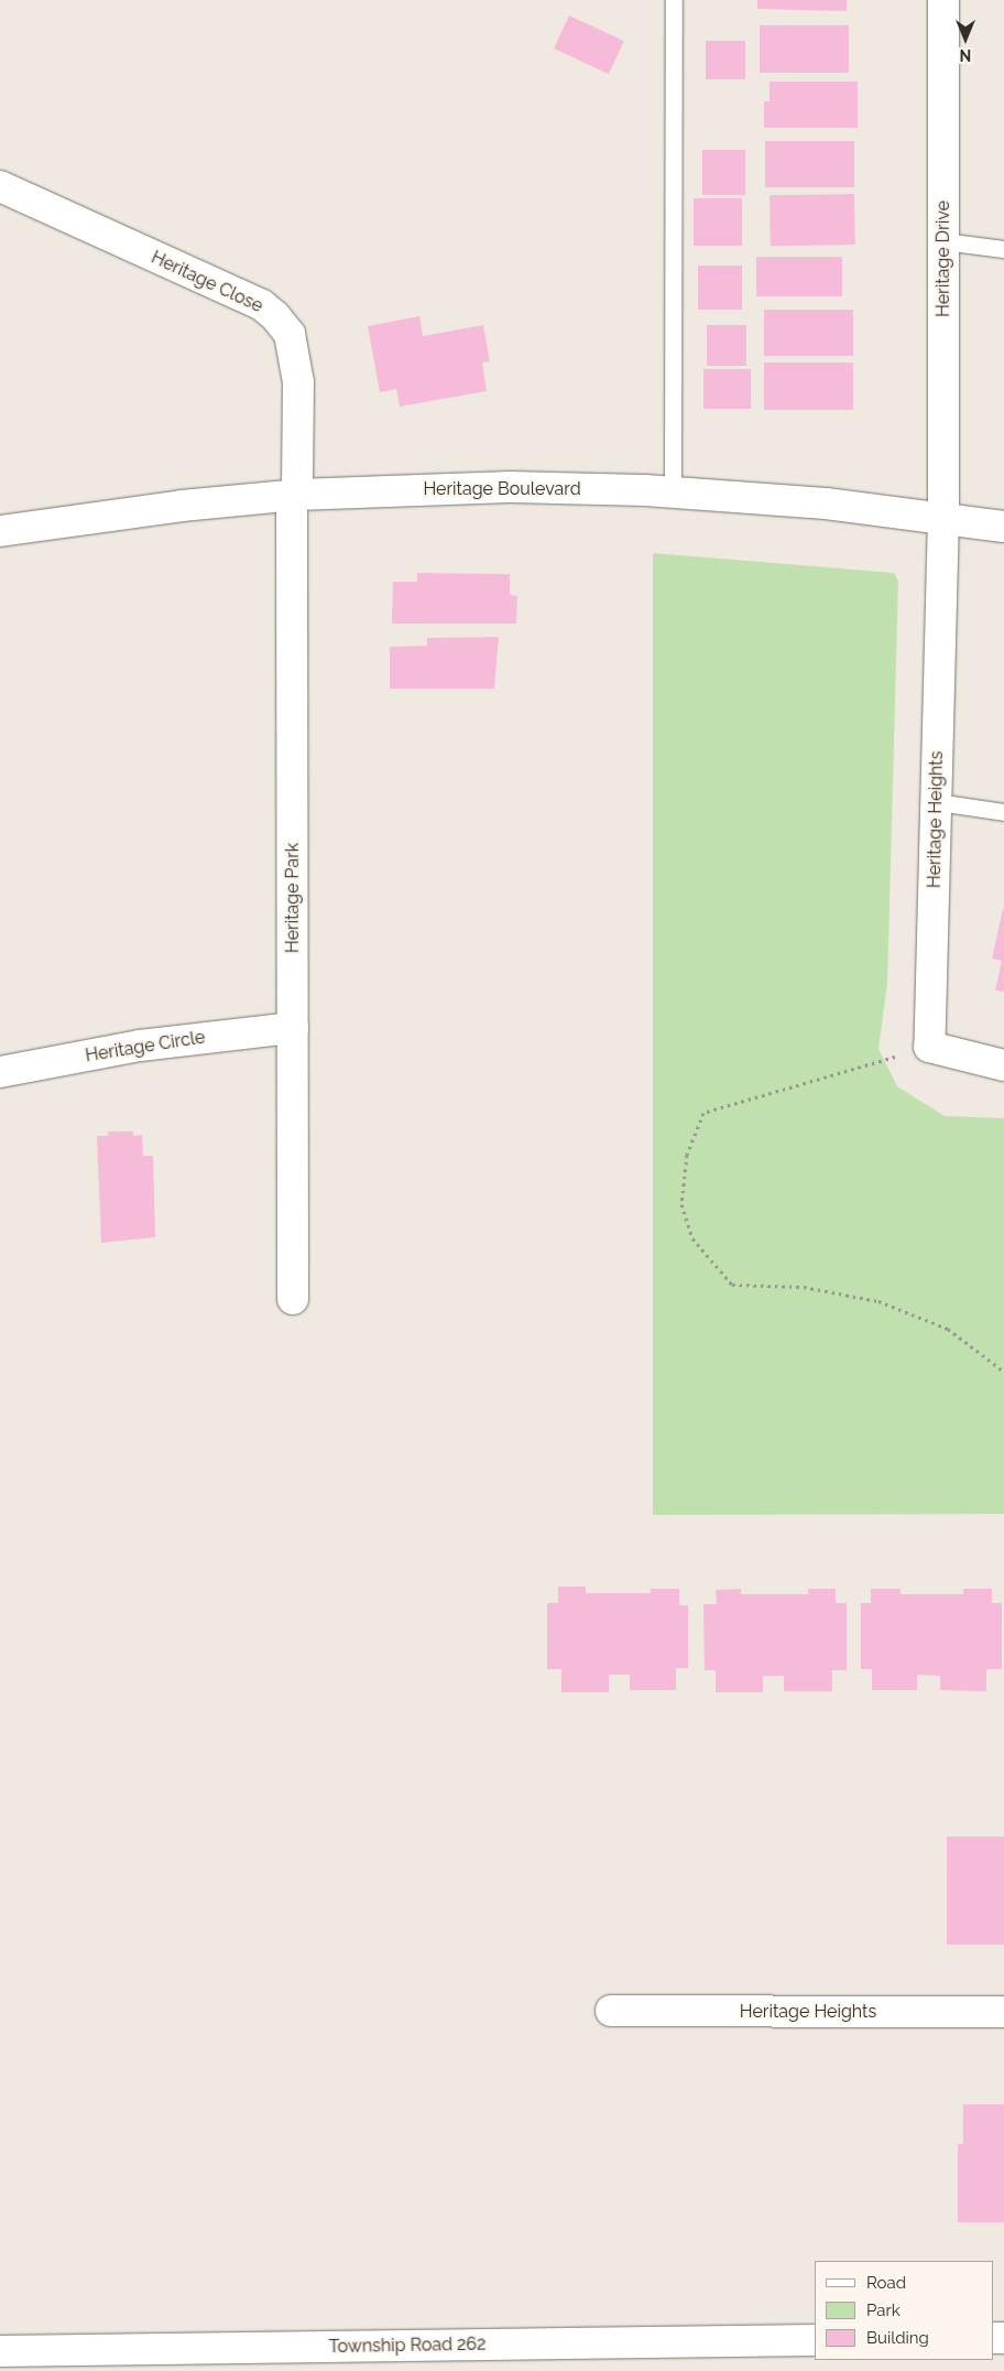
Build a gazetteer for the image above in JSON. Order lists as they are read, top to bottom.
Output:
{
  "streets": {
    "street": [
      "Heritage Drive",
      "Heritage Close",
      "Heritage Boulevard",
      "Heritage Heights",
      "Heritage Park",
      "Heritage Circle",
      "Township Road 262"
    ]
  },
  "crossings": [
    ["Heritage Drive", "Heritage Boulevard"],
    ["Heritage Drive", "Heritage Heights"],
    ["Heritage Close", "Heritage Boulevard"],
    ["Heritage Close", "Heritage Park"],
    ["Heritage Boulevard", "Heritage Heights"],
    ["Heritage Boulevard", "Heritage Park"],
    ["Heritage Park", "Heritage Circle"]
  ],
  "legend": ["Road", "Park", "Building"],
  "north": "bottom"
}
